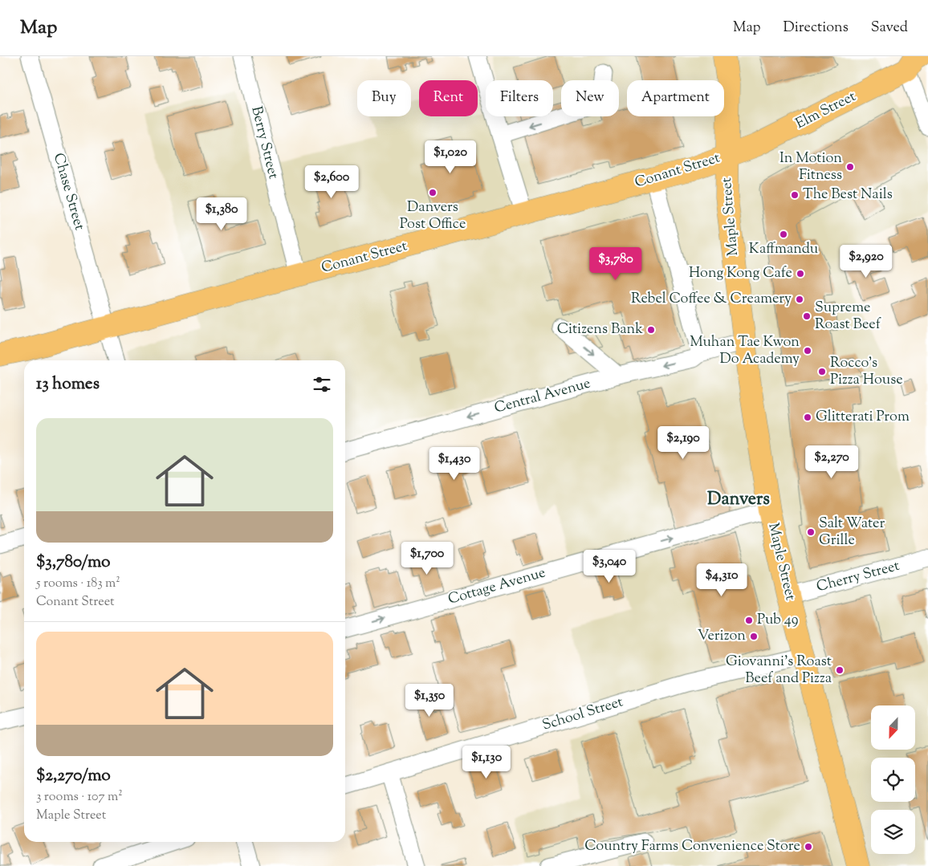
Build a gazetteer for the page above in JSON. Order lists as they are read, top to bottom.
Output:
{
  "streets": {
    "main road": ["Elm Street", "Conant Street", "Maple Street"],
    "street": [
      "Berry Street",
      "Chase Street",
      "Central Avenue",
      "Cherry Street",
      "Cottage Avenue",
      "School Street"
    ]
  },
  "crossings": [
    ["Elm Street", "Conant Street"],
    ["Elm Street", "Maple Street"],
    ["Berry Street", "Conant Street"],
    ["Conant Street", "Chase Street"],
    ["Conant Street", "Maple Street"],
    ["Maple Street", "Central Avenue"],
    ["Maple Street", "Cherry Street"],
    ["Maple Street", "Cottage Avenue"],
    ["Maple Street", "School Street"]
  ],
  "one_way": ["Central Avenue", "Cottage Avenue"],
  "districts": ["Danvers"],
  "places": [
    "In Motion Fitness",
    "Danvers Post Office",
    "The Best Nails",
    "Kaffmandu",
    "Hong Kong Cafe",
    "Rebel Coffee & Creamery",
    "Supreme Roast Beef",
    "Citizens Bank",
    "Muhan Tae Kwon Do Academy",
    "Rocco's Pizza House",
    "Glitterati Prom",
    "Salt Water Grille",
    "Pub 49",
    "Verizon",
    "Giovanni’s Roast Beef and Pizza",
    "Country Farms Convenience Store"
  ],
  "north": "bottom",
  "page": {
    "header": "Map",
    "nav": ["Map", "Directions", "Saved"],
    "chip": [
      "Buy",
      "Rent",
      "Filters",
      "New",
      "Apartment"
    ],
    "price": [
      "$1,020",
      "$2,600",
      "$1,380",
      "$2,920",
      "$3,780",
      "$2,190",
      "$2,270",
      "$1,430",
      "$1,700",
      "$3,040",
      "$4,310",
      "$1,350",
      "$1,130"
    ],
    "heading": "13 homes",
    "list": [
      {
        "name": "$3,780/mo",
        "note": "5 rooms · 183 m² · Conant Street"
      },
      {
        "name": "$2,270/mo",
        "note": "3 rooms · 107 m² · Maple Street"
      }
    ]
  }
}
